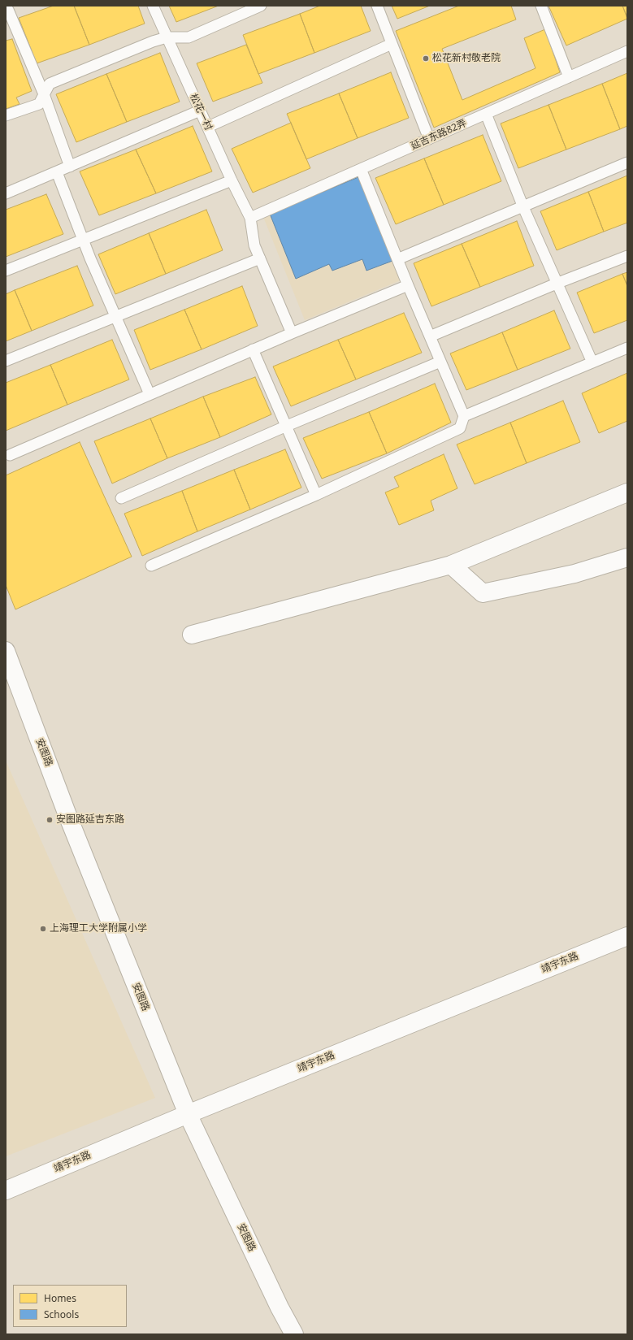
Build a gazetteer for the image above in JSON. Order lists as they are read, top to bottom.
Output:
{
  "streets": {
    "street": ["安图路", "靖宇东路"],
    "lane": ["松花一村", "延吉东路82弄"]
  },
  "crossings": [
    ["松花一村", "延吉东路82弄"],
    ["安图路", "靖宇东路"]
  ],
  "places": ["松花新村敬老院", "安图路延吉东路", "上海理工大学附属小学"],
  "legend": ["Homes", "Schools"]
}
